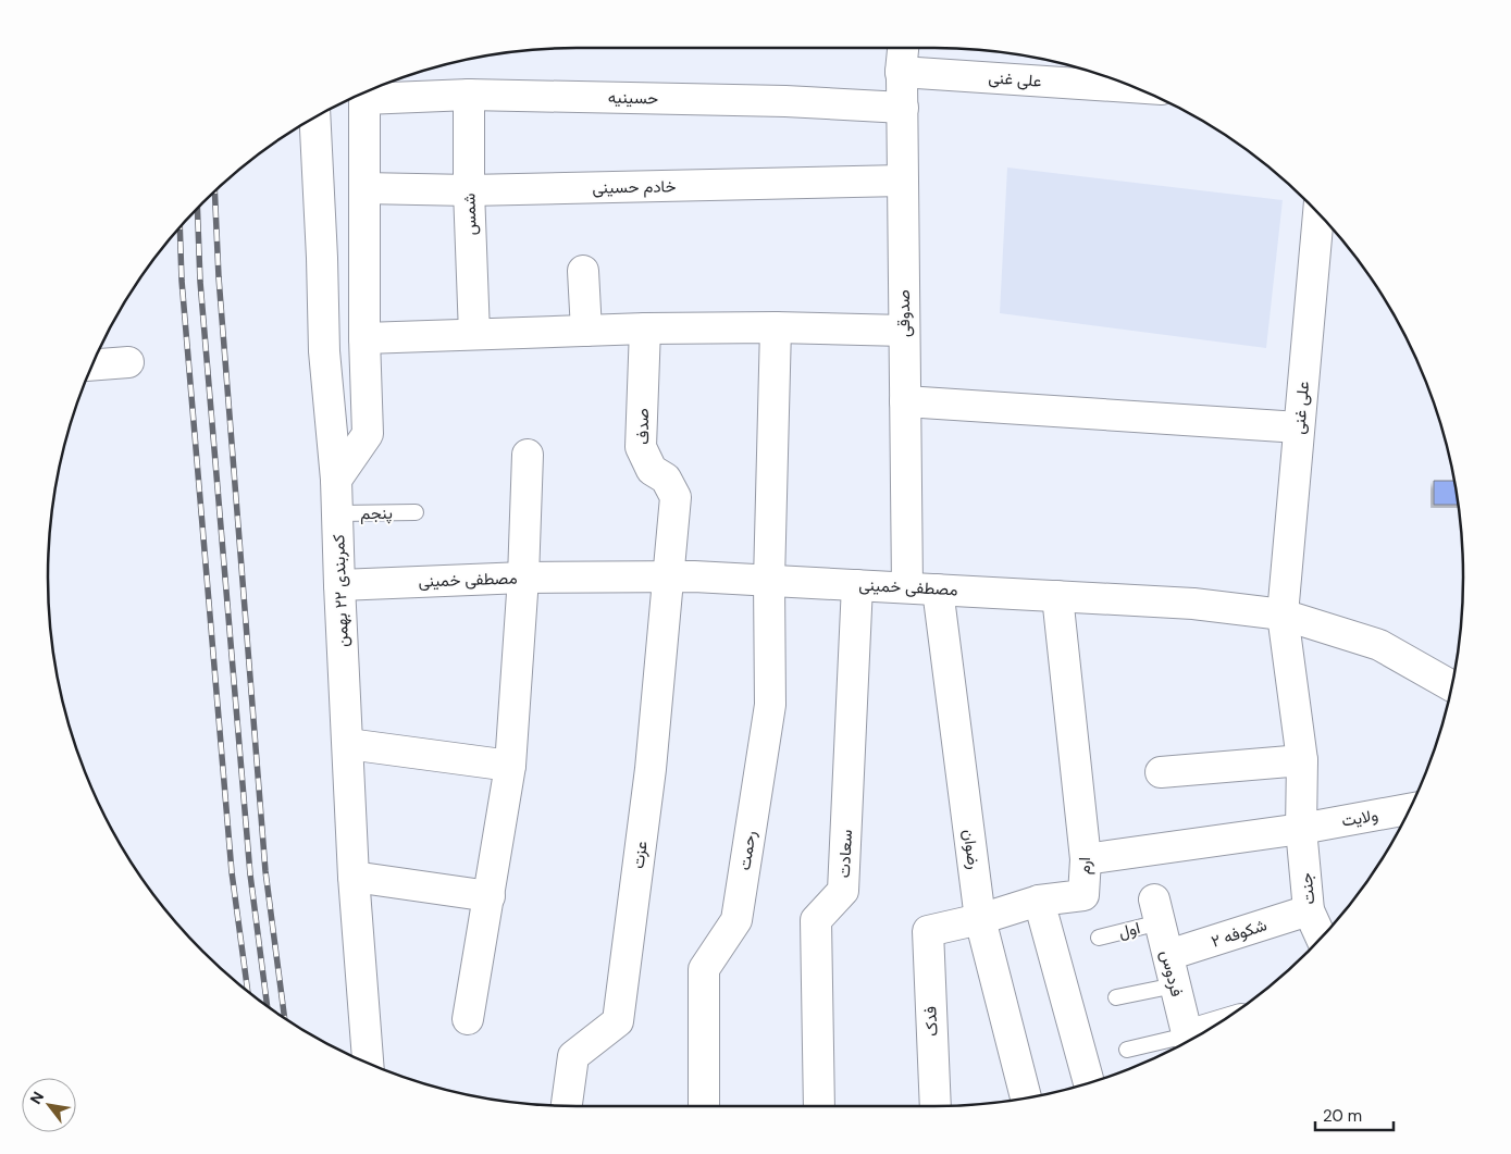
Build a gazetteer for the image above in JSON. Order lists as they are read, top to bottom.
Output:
{
  "streets": {
    "street": [
      "علی غنی",
      "حسینیه",
      "خادم حسینی",
      "شمس",
      "صدوقی",
      "صدف",
      "مصطفی خمینی",
      "کمربندی ۲۲ بهمن",
      "ولایت",
      "رضوان",
      "رحمت",
      "سعادت",
      "عزت",
      "ارم",
      "جنت",
      "شکوفه ۲",
      "فردوس",
      "فدک"
    ],
    "lane": ["پنجم", "اول"]
  },
  "crossings": [
    ["علی غنی", "صدوقی"],
    ["علی غنی", "مصطفی خمینی"],
    ["علی غنی", "جنت"],
    ["حسینیه", "خادم حسینی"],
    ["حسینیه", "شمس"],
    ["حسینیه", "صدوقی"],
    ["خادم حسینی", "شمس"],
    ["خادم حسینی", "صدوقی"],
    ["صدوقی", "مصطفی خمینی"],
    ["صدف", "مصطفی خمینی"],
    ["صدف", "عزت"],
    ["پنجم", "کمربندی ۲۲ بهمن"],
    ["مصطفی خمینی", "کمربندی ۲۲ بهمن"],
    ["مصطفی خمینی", "رضوان"],
    ["مصطفی خمینی", "رحمت"],
    ["مصطفی خمینی", "سعادت"],
    ["مصطفی خمینی", "عزت"],
    ["مصطفی خمینی", "ارم"],
    ["ولایت", "ارم"],
    ["ولایت", "جنت"],
    ["رضوان", "فدک"],
    ["جنت", "شکوفه ۲"],
    ["اول", "فردوس"],
    ["شکوفه ۲", "فردوس"]
  ],
  "scale_bar": "20 m",
  "north": "top left"
}
